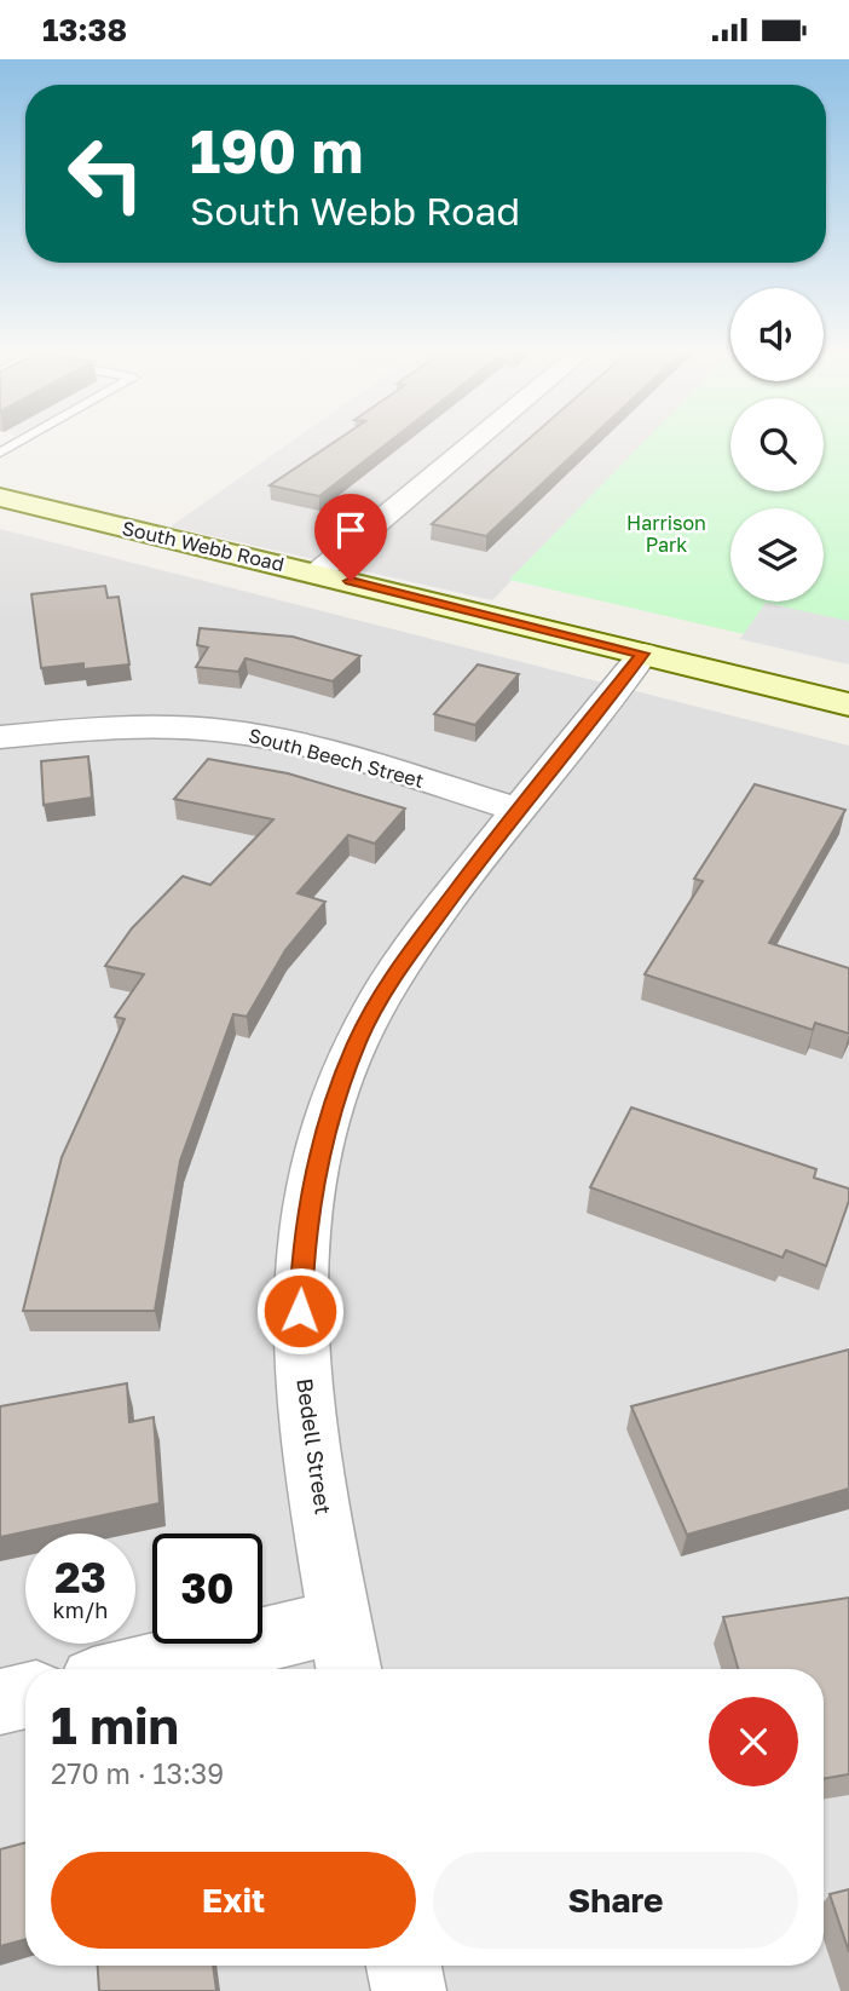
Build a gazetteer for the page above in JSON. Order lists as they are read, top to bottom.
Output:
{
  "streets": {
    "main road": ["South Webb Road"],
    "street": ["South Beech Street", "Bedell Street"]
  },
  "crossings": [
    ["South Webb Road", "Bedell Street"],
    ["South Beech Street", "Bedell Street"]
  ],
  "parks": ["Harrison Park"],
  "page": {
    "status": "13:38",
    "turn": ["190 m", "South Webb Road"],
    "speed": "23 km/h",
    "limit": "30",
    "heading": ["1 min", "270 m · 13:39"],
    "buttons": ["Exit", "Share"]
  }
}
